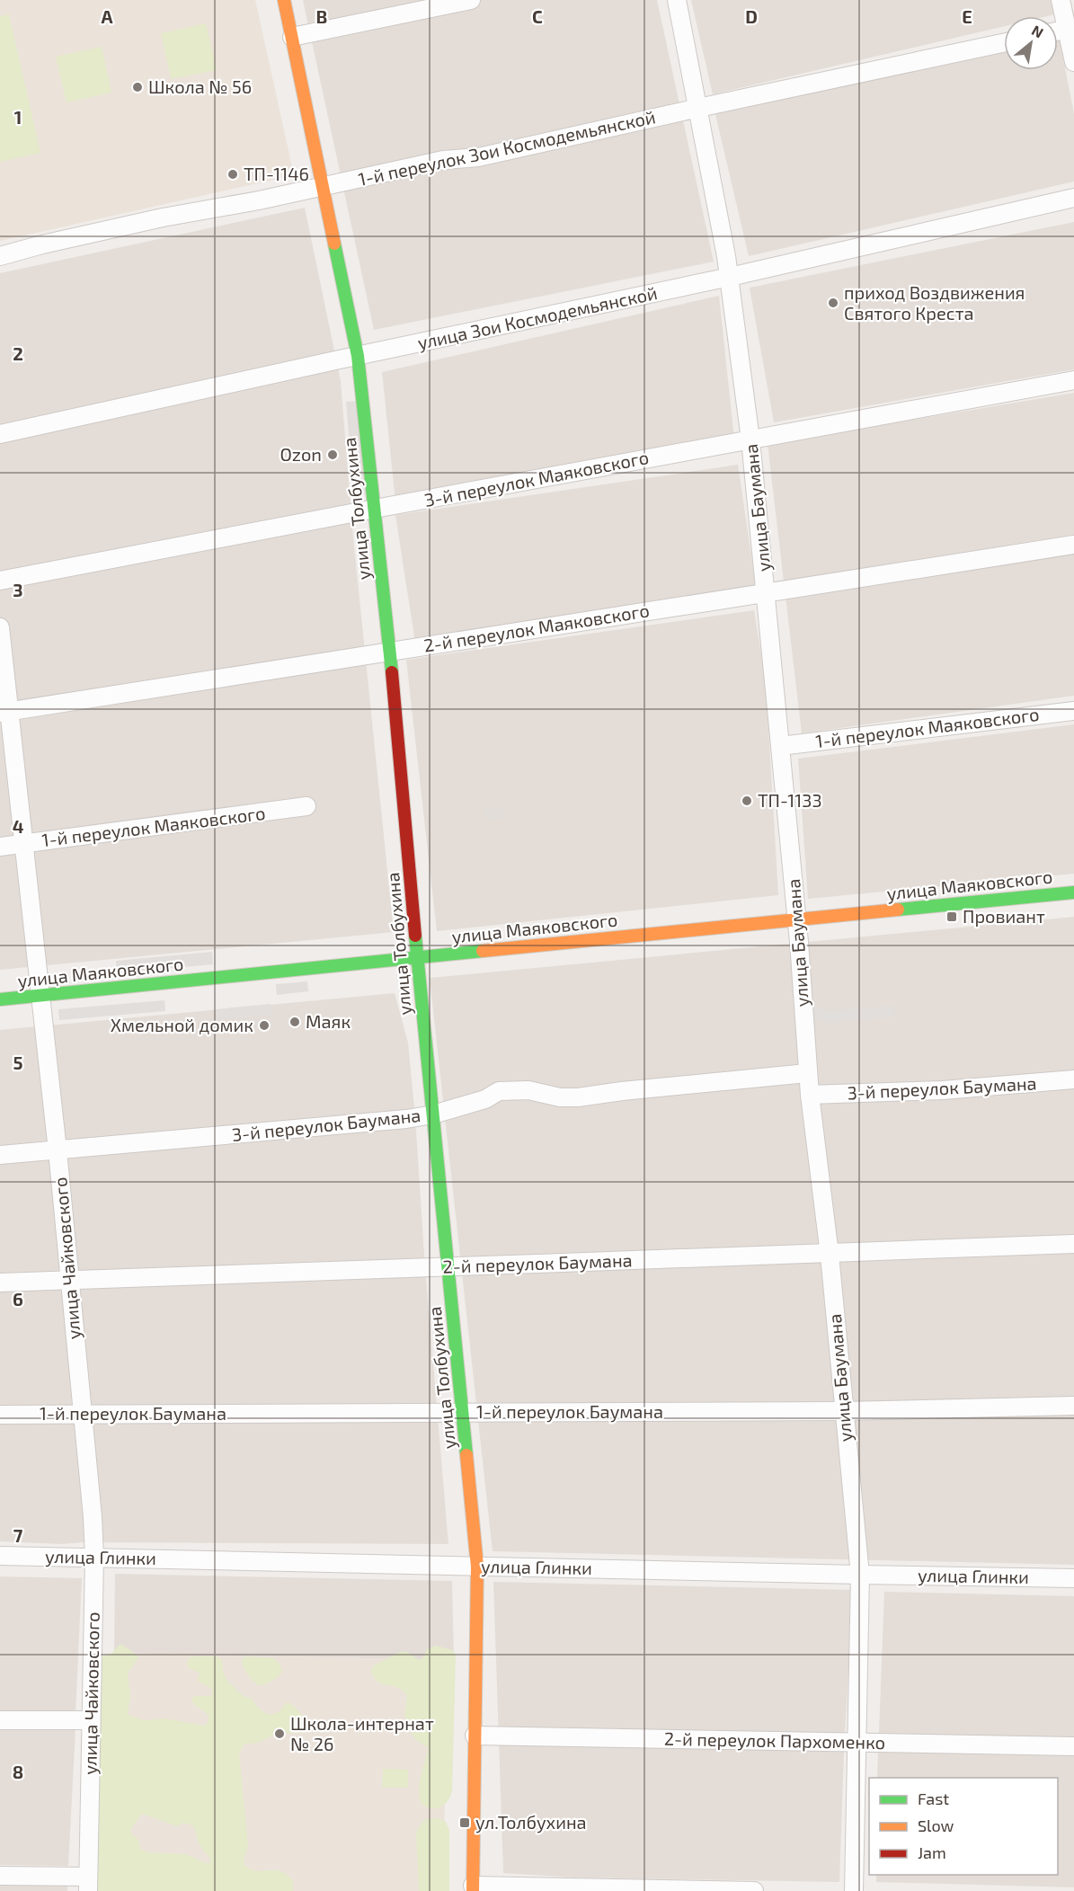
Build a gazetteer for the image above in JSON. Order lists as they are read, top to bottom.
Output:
{
  "streets": {
    "street": [
      "1-й переулок Зои Космодемьянской",
      "улица Зои Космодемьянской",
      "3-й переулок Маяковского",
      "улица Баумана",
      "улица Толбухина",
      "2-й переулок Маяковского",
      "1-й переулок Маяковского",
      "улица Маяковского",
      "3-й переулок Баумана",
      "улица Чайковского",
      "2-й переулок Баумана",
      "1-й переулок Баумана",
      "улица Глинки",
      "2-й переулок Пархоменко"
    ]
  },
  "crossings": [
    ["1-й переулок Зои Космодемьянской", "улица Баумана"],
    ["1-й переулок Зои Космодемьянской", "улица Толбухина"],
    ["улица Зои Космодемьянской", "улица Баумана"],
    ["улица Зои Космодемьянской", "улица Толбухина"],
    ["3-й переулок Маяковского", "улица Баумана"],
    ["3-й переулок Маяковского", "улица Толбухина"],
    ["улица Баумана", "2-й переулок Маяковского"],
    ["улица Баумана", "1-й переулок Маяковского"],
    ["улица Баумана", "улица Маяковского"],
    ["улица Баумана", "3-й переулок Баумана"],
    ["улица Баумана", "2-й переулок Баумана"],
    ["улица Баумана", "1-й переулок Баумана"],
    ["улица Баумана", "улица Глинки"],
    ["улица Баумана", "2-й переулок Пархоменко"],
    ["улица Толбухина", "2-й переулок Маяковского"],
    ["улица Толбухина", "улица Маяковского"],
    ["улица Толбухина", "3-й переулок Баумана"],
    ["улица Толбухина", "2-й переулок Баумана"],
    ["улица Толбухина", "1-й переулок Баумана"],
    ["улица Толбухина", "улица Глинки"],
    ["улица Толбухина", "2-й переулок Пархоменко"],
    ["2-й переулок Маяковского", "улица Чайковского"],
    ["1-й переулок Маяковского", "улица Чайковского"],
    ["улица Маяковского", "улица Чайковского"],
    ["3-й переулок Баумана", "улица Чайковского"],
    ["улица Чайковского", "2-й переулок Баумана"],
    ["улица Чайковского", "1-й переулок Баумана"],
    ["улица Чайковского", "улица Глинки"]
  ],
  "places": {
    "other": [
      "Школа № 56",
      "ТП-1146",
      "приход Воздвижения Святого Креста",
      "Ozon",
      "ТП-1133",
      "Маяк",
      "Хмельной домик",
      "Школа-интернат № 26"
    ],
    "transit": ["Провиант", "ул.Толбухина"]
  },
  "legend": ["Fast", "Slow", "Jam"],
  "north": "top right",
  "grid": {
    "columns": [
      "A",
      "B",
      "C",
      "D",
      "E"
    ],
    "rows": [
      "1",
      "2",
      "3",
      "4",
      "5",
      "6",
      "7",
      "8"
    ]
  }
}
